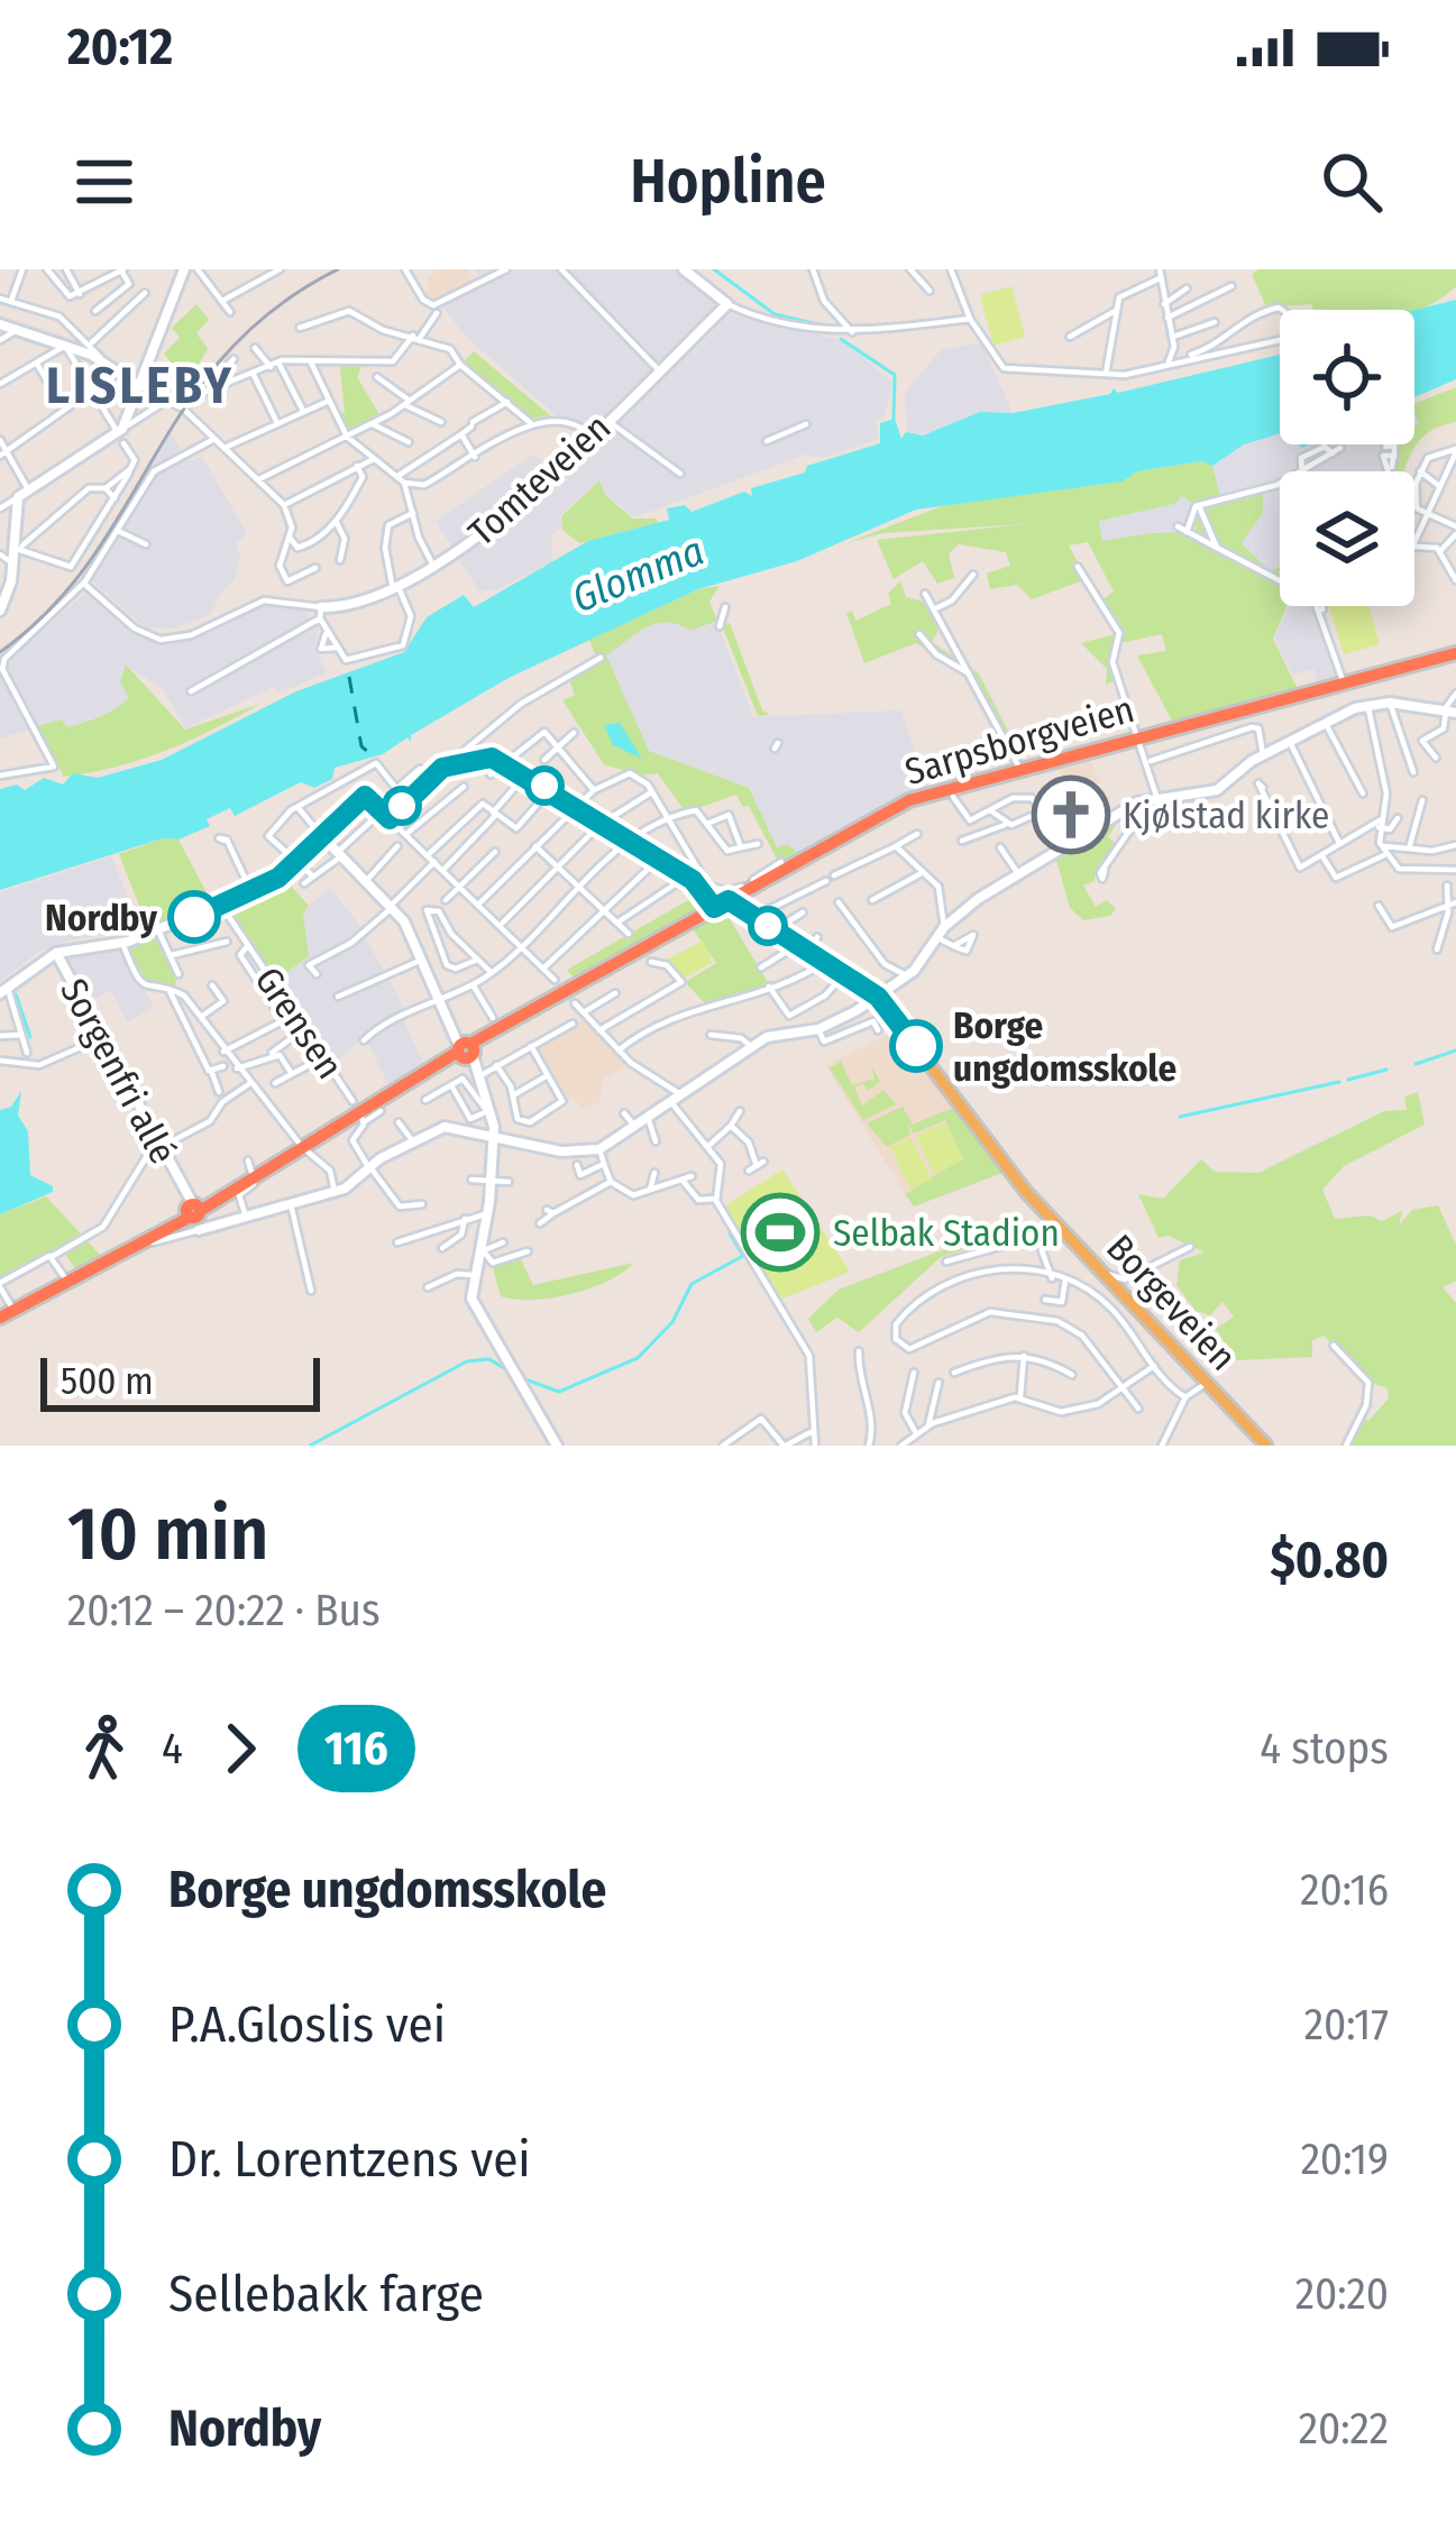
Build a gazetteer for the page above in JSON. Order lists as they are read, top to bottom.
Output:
{
  "streets": {
    "highway": ["Sarpsborgveien"],
    "main road": ["Borgeveien"],
    "street": ["Tomteveien", "Grensen", "Sorgenfri allé"]
  },
  "crossings": [
    ["Sarpsborgveien", "Grensen"],
    ["Sarpsborgveien", "Sorgenfri allé"],
    ["Sarpsborgveien", "Borgeveien"]
  ],
  "districts": ["LISLEBY"],
  "water": ["Glomma"],
  "places": {
    "church": ["Kjølstad kirke"],
    "other": ["Nordby", "Borge ungdomsskole"],
    "sports": ["Selbak Stadion"]
  },
  "lines": ["bus line 116"],
  "scale_bar": "500 m",
  "page": {
    "status": "20:12",
    "header": "Hopline",
    "scale": "500 m",
    "heading": ["10 min", "20:12 – 20:22 · Bus", "$0.80"],
    "legs": ["4", "116", "4 stops"],
    "list": [
      {
        "name": "Borge ungdomsskole",
        "value": "20:16"
      },
      {
        "name": "P.A.Gloslis vei",
        "value": "20:17"
      },
      {
        "name": "Dr. Lorentzens vei",
        "value": "20:19"
      },
      {
        "name": "Sellebakk farge",
        "value": "20:20"
      },
      {
        "name": "Nordby",
        "value": "20:22"
      }
    ]
  }
}
